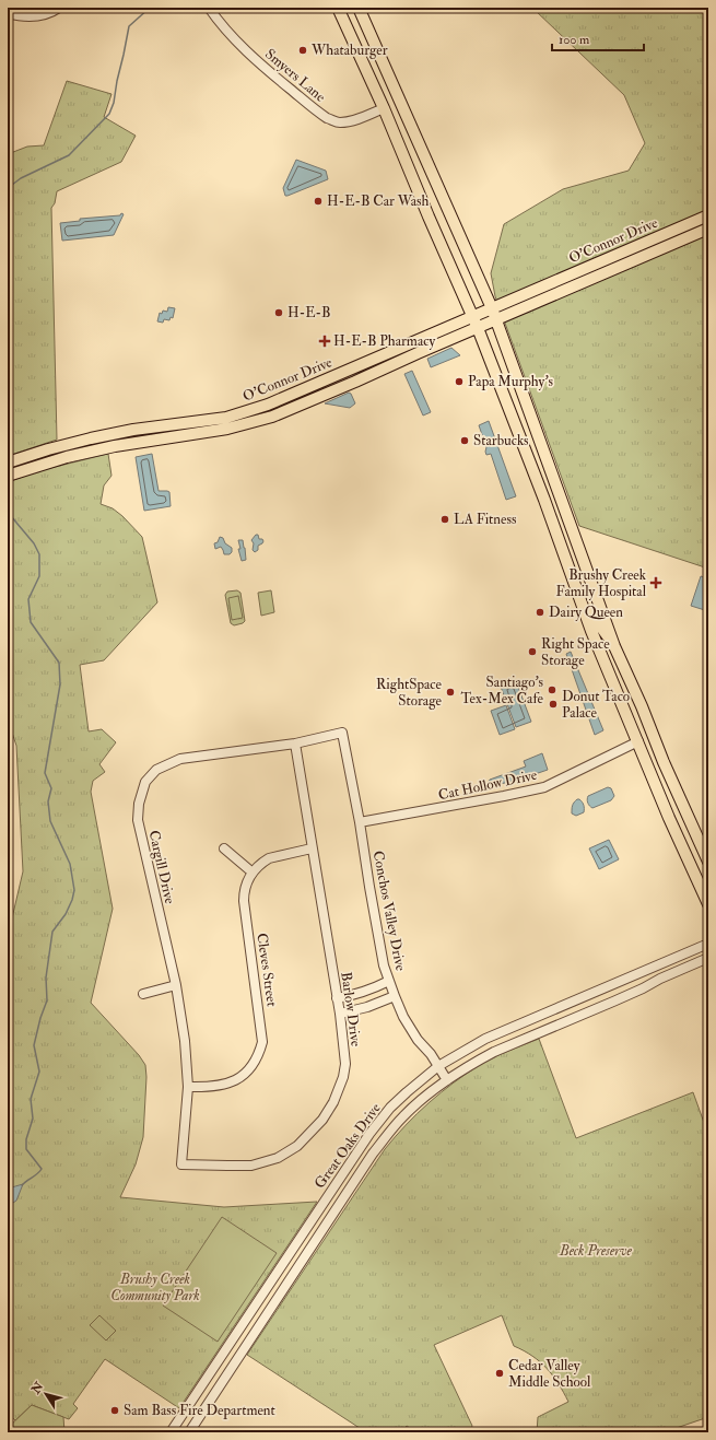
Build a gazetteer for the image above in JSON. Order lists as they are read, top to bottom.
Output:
{
  "streets": {
    "main road": ["O'Connor Drive"],
    "street": [
      "Smyers Lane",
      "Cat Hollow Drive",
      "Cargill Drive",
      "Conchos Valley Drive",
      "Cleves Street",
      "Barlow Drive",
      "Great Oaks Drive"
    ]
  },
  "crossings": [
    ["Cat Hollow Drive", "Conchos Valley Drive"],
    ["Cargill Drive", "Conchos Valley Drive"],
    ["Cargill Drive", "Cleves Street"],
    ["Cargill Drive", "Barlow Drive"],
    ["Conchos Valley Drive", "Great Oaks Drive"],
    ["Cleves Street", "Barlow Drive"]
  ],
  "parks": ["Beck Preserve", "Brushy Creek Community Park"],
  "places": {
    "other": [
      "Whataburger",
      "H-E-B Car Wash",
      "H-E-B",
      "Papa Murphy's",
      "Starbucks",
      "LA Fitness",
      "Dairy Queen",
      "Right Space Storage",
      "Santiago’s Tex-Mex Cafe",
      "RightSpace Storage",
      "Donut Taco Palace",
      "Cedar Valley Middle School",
      "Sam Bass Fire Department"
    ],
    "health": ["H-E-B Pharmacy", "Brushy Creek Family Hospital"]
  },
  "scale_bar": "100 m",
  "north": "top left"
}
